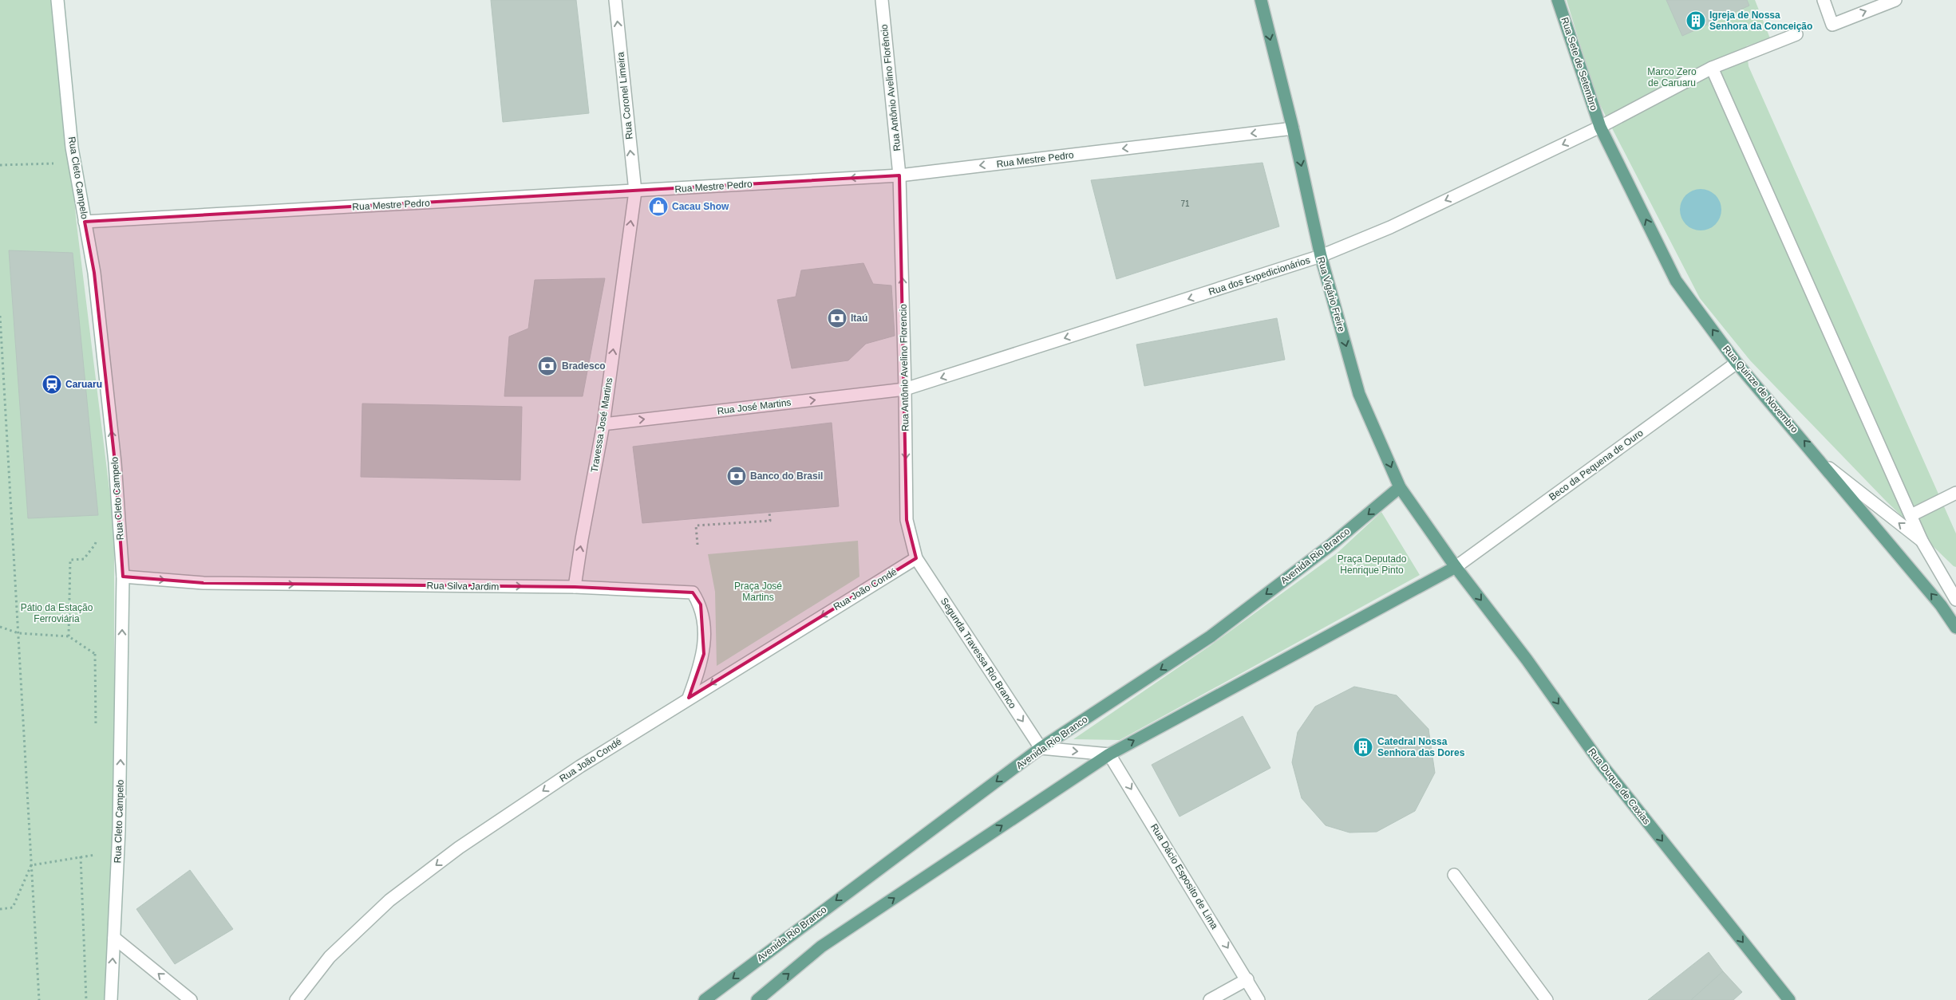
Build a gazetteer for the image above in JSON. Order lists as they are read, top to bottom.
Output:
{
  "streets": {
    "main road": [
      "Rua Sete de Setembro",
      "Rua Vigário Freire",
      "Rua Quinze de Novembro",
      "Avenida Rio Branco",
      "Rua Duque de Caxias"
    ],
    "street": [
      "Rua Antônio Avelino Florêncio",
      "Rua Coronel Limeira",
      "Rua Mestre Pedro",
      "Rua Cleto Campelo",
      "Rua dos Expedicionários",
      "Rua Antônio Avelino Florencio",
      "Rua José Martins",
      "Travessa José Martins",
      "Beco da Pequena de Ouro",
      "Rua Silva Jardim",
      "Rua João Condé",
      "Segunda Travessa Rio Branco",
      "Rua Dácio Esposito de Lima"
    ]
  },
  "crossings": [
    ["Rua Sete de Setembro", "Rua dos Expedicionários"],
    ["Rua Sete de Setembro", "Rua Quinze de Novembro"],
    ["Rua Antônio Avelino Florêncio", "Rua Mestre Pedro"],
    ["Rua Antônio Avelino Florêncio", "Rua Antônio Avelino Florencio"],
    ["Rua Coronel Limeira", "Rua Mestre Pedro"],
    ["Rua Coronel Limeira", "Travessa José Martins"],
    ["Rua Mestre Pedro", "Rua Cleto Campelo"],
    ["Rua Mestre Pedro", "Rua Vigário Freire"],
    ["Rua Mestre Pedro", "Rua Antônio Avelino Florencio"],
    ["Rua Mestre Pedro", "Travessa José Martins"],
    ["Rua Cleto Campelo", "Rua Silva Jardim"],
    ["Rua dos Expedicionários", "Rua Vigário Freire"],
    ["Rua dos Expedicionários", "Rua Antônio Avelino Florencio"],
    ["Rua dos Expedicionários", "Rua Quinze de Novembro"],
    ["Rua dos Expedicionários", "Rua José Martins"],
    ["Rua Vigário Freire", "Beco da Pequena de Ouro"],
    ["Rua Vigário Freire", "Avenida Rio Branco"],
    ["Rua Vigário Freire", "Rua Duque de Caxias"],
    ["Rua Antônio Avelino Florencio", "Rua José Martins"],
    ["Rua Antônio Avelino Florencio", "Rua João Condé"],
    ["Rua Antônio Avelino Florencio", "Segunda Travessa Rio Branco"],
    ["Rua Quinze de Novembro", "Beco da Pequena de Ouro"],
    ["Rua José Martins", "Travessa José Martins"],
    ["Travessa José Martins", "Rua Silva Jardim"],
    ["Beco da Pequena de Ouro", "Rua Duque de Caxias"],
    ["Avenida Rio Branco", "Segunda Travessa Rio Branco"],
    ["Rua Silva Jardim", "Rua João Condé"],
    ["Rua João Condé", "Segunda Travessa Rio Branco"]
  ],
  "one_way": [
    "Rua Coronel Limeira",
    "Rua Mestre Pedro",
    "Rua Cleto Campelo",
    "Rua dos Expedicionários",
    "Rua Vigário Freire",
    "Rua Quinze de Novembro",
    "Rua José Martins",
    "Travessa José Martins",
    "Rua Silva Jardim",
    "Rua João Condé",
    "Segunda Travessa Rio Branco",
    "Rua Duque de Caxias",
    "Rua Dácio Esposito de Lima"
  ],
  "parks": [
    "Marco Zero de Caruaru",
    "Praça Deputado Henrique Pinto",
    "Praça José Martins",
    "Pátio da Estação Ferroviária"
  ],
  "places": {
    "building": ["Igreja de Nossa Senhora da Conceição", "Catedral Nossa Senhora das Dores"],
    "shop": ["Cacau Show"],
    "bank": ["Itaú", "Bradesco", "Banco do Brasil"],
    "station": ["Caruaru"]
  },
  "house_numbers": ["71"]
}
